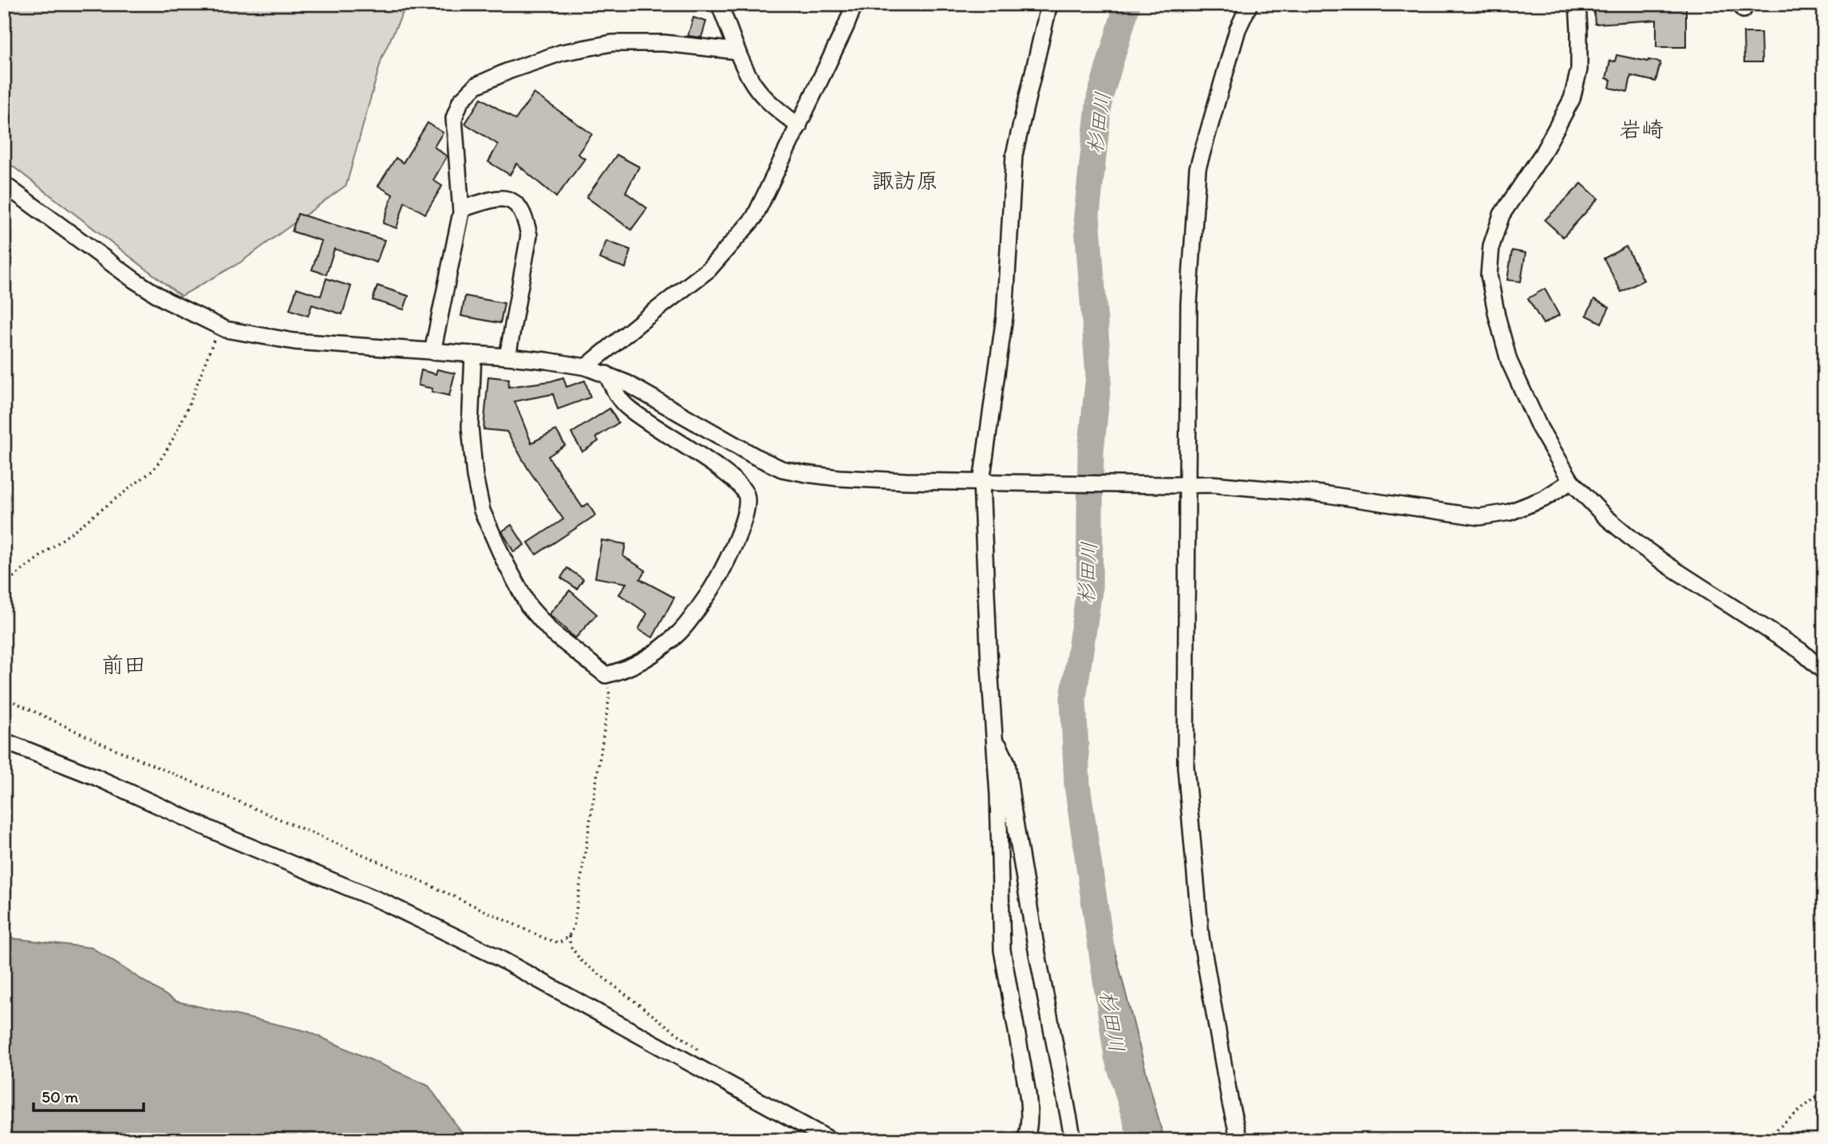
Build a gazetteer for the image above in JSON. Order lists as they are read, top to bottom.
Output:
{
  "districts": ["岩崎", "諏訪原", "前田"],
  "water": ["杉田川"],
  "scale_bar": "50 m"
}
